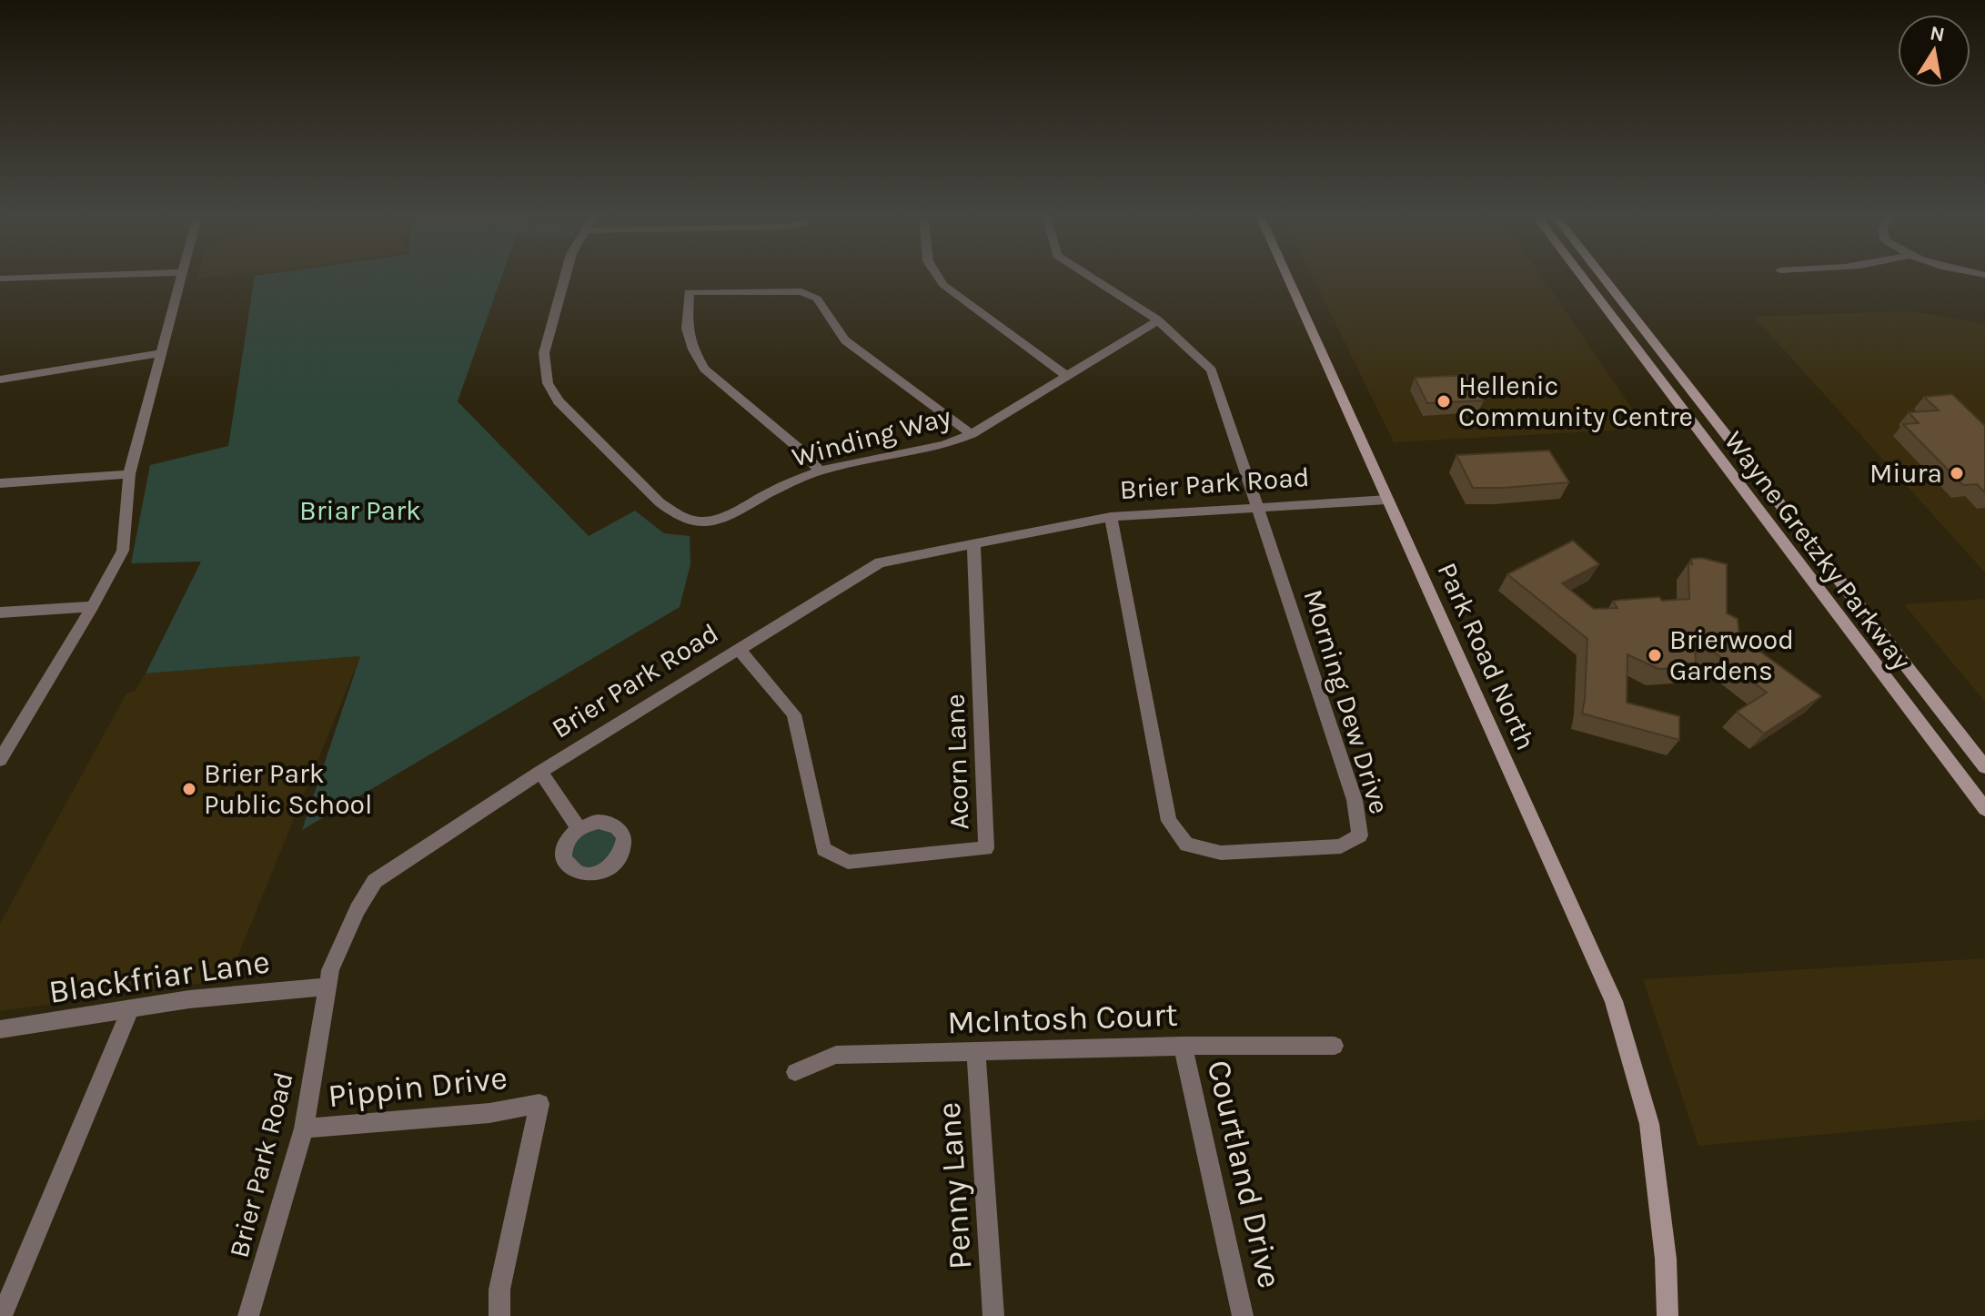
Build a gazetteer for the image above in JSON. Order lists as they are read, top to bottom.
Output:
{
  "streets": {
    "main road": ["Wayne Gretzky Parkway", "Park Road North"],
    "street": [
      "Winding Way",
      "Brier Park Road",
      "Morning Dew Drive",
      "Acorn Lane",
      "Blackfriar Lane",
      "McIntosh Court",
      "Pippin Drive",
      "Courtland Drive",
      "Penny Lane"
    ]
  },
  "crossings": [
    ["Brier Park Road", "Park Road North"],
    ["Brier Park Road", "Morning Dew Drive"],
    ["Brier Park Road", "Acorn Lane"],
    ["Brier Park Road", "Blackfriar Lane"],
    ["Brier Park Road", "Pippin Drive"],
    ["McIntosh Court", "Courtland Drive"],
    ["McIntosh Court", "Penny Lane"]
  ],
  "parks": ["Briar Park"],
  "places": [
    "Hellenic Community Centre",
    "Miura",
    "Brierwood Gardens",
    "Brier Park Public School"
  ],
  "north": "top"
}
